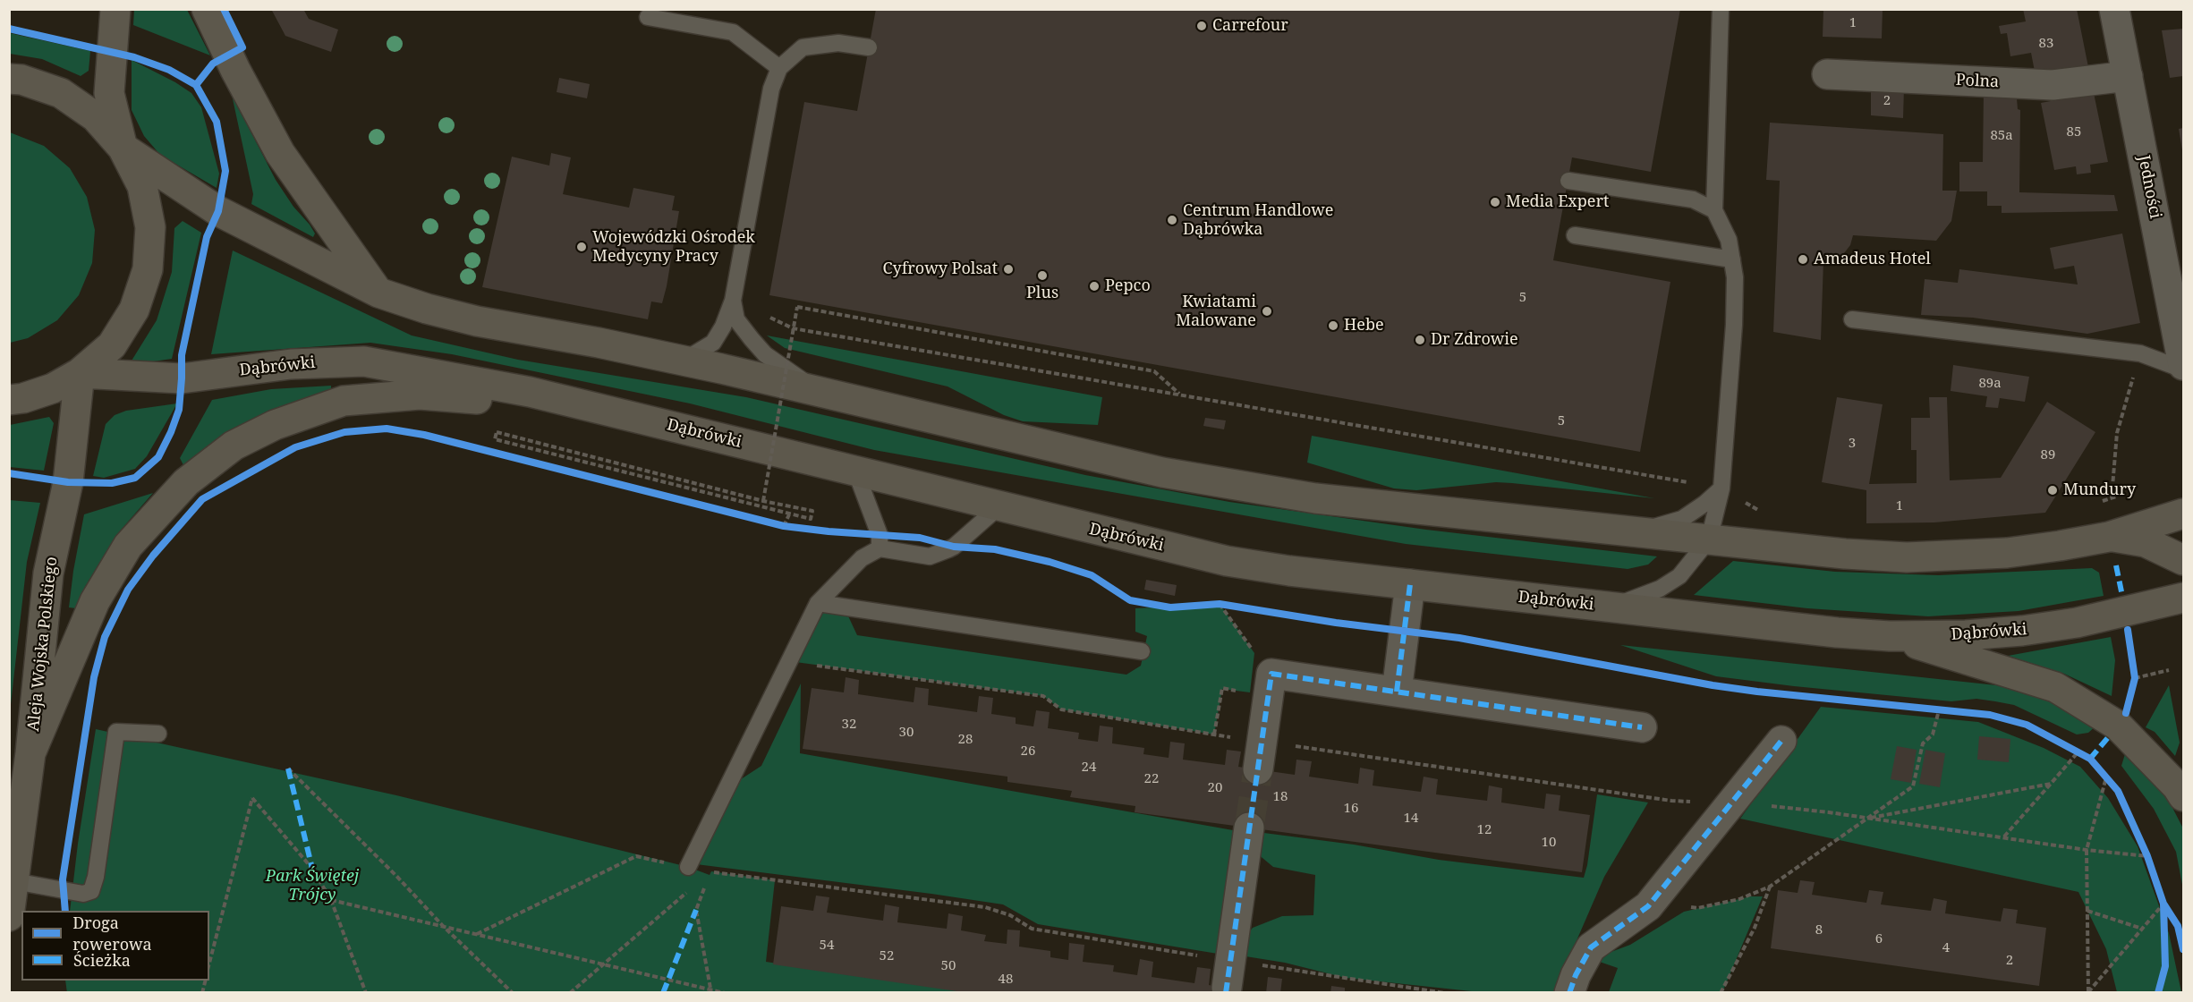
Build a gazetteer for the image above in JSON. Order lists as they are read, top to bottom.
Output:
{
  "streets": {
    "main road": ["Dąbrówki", "Aleja Wojska Polskiego"],
    "street": ["Polna", "Jedności"]
  },
  "crossings": [
    ["Polna", "Jedności"],
    ["Dąbrówki", "Aleja Wojska Polskiego"]
  ],
  "parks": ["Park Świętej Trójcy"],
  "places": [
    "Carrefour",
    "Media Expert",
    "Centrum Handlowe Dąbrówka",
    "Wojewódzki Ośrodek Medycyny Pracy",
    "Amadeus Hotel",
    "Cyfrowy Polsat",
    "Plus",
    "Pepco",
    "Kwiatami Malowane",
    "Hebe",
    "Dr Zdrowie",
    "Mundury"
  ],
  "house_numbers": [
    "1",
    "83",
    "2",
    "85",
    "85a",
    "5",
    "89a",
    "5",
    "3",
    "89",
    "1",
    "32",
    "30",
    "28",
    "26",
    "24",
    "22",
    "20",
    "18",
    "16",
    "14",
    "12",
    "10",
    "8",
    "6",
    "54",
    "4",
    "52",
    "2",
    "50",
    "48"
  ],
  "legend": ["Droga rowerowa", "Ścieżka"]
}
